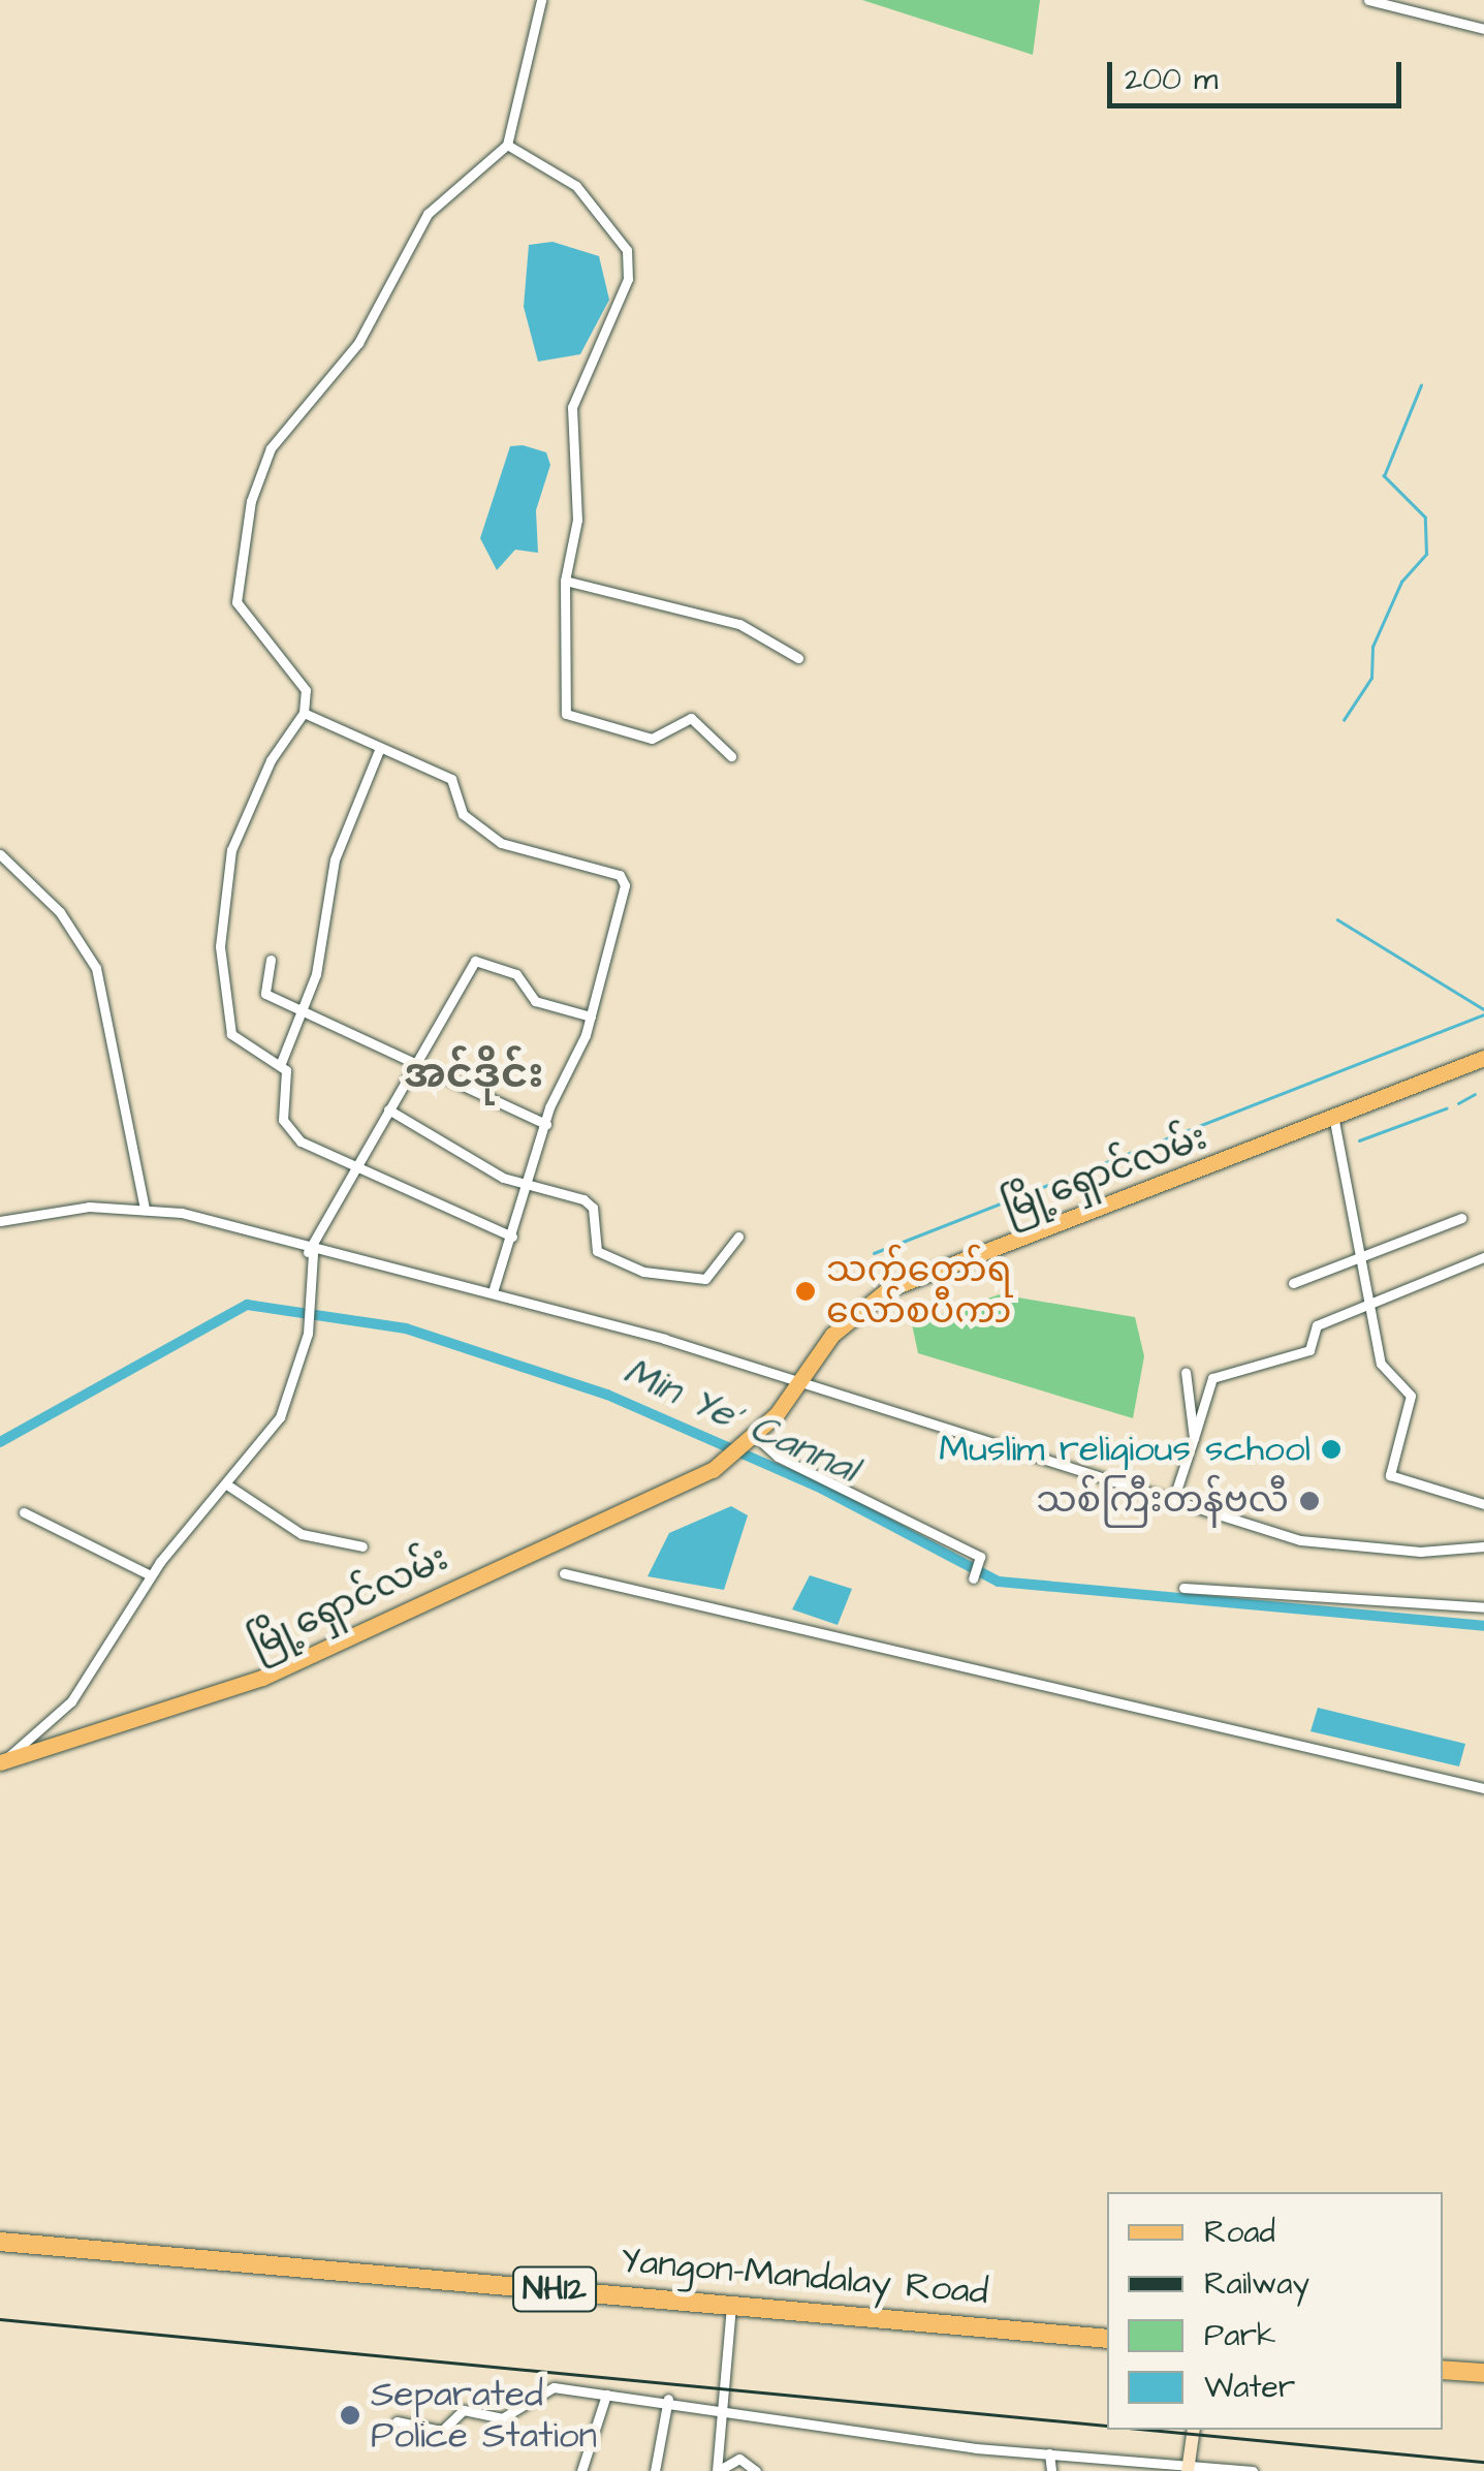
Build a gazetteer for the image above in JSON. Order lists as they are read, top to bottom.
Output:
{
  "streets": {
    "highway": ["Yangon-Mandalay Road", "NH12"],
    "main road": ["မြို့ရှောင်လမ်း"]
  },
  "districts": ["အင်ဒိုင်း"],
  "water": ["Min Ye' Cannal"],
  "places": [
    "သက်တော်ရ လော်စပီကာ",
    "Muslim religious school",
    "သစ်ကြီးတန်ဗလီ",
    "Separated Police Station"
  ],
  "legend": [
    "Road",
    "Railway",
    "Park",
    "Water"
  ],
  "scale_bar": "200 m"
}
